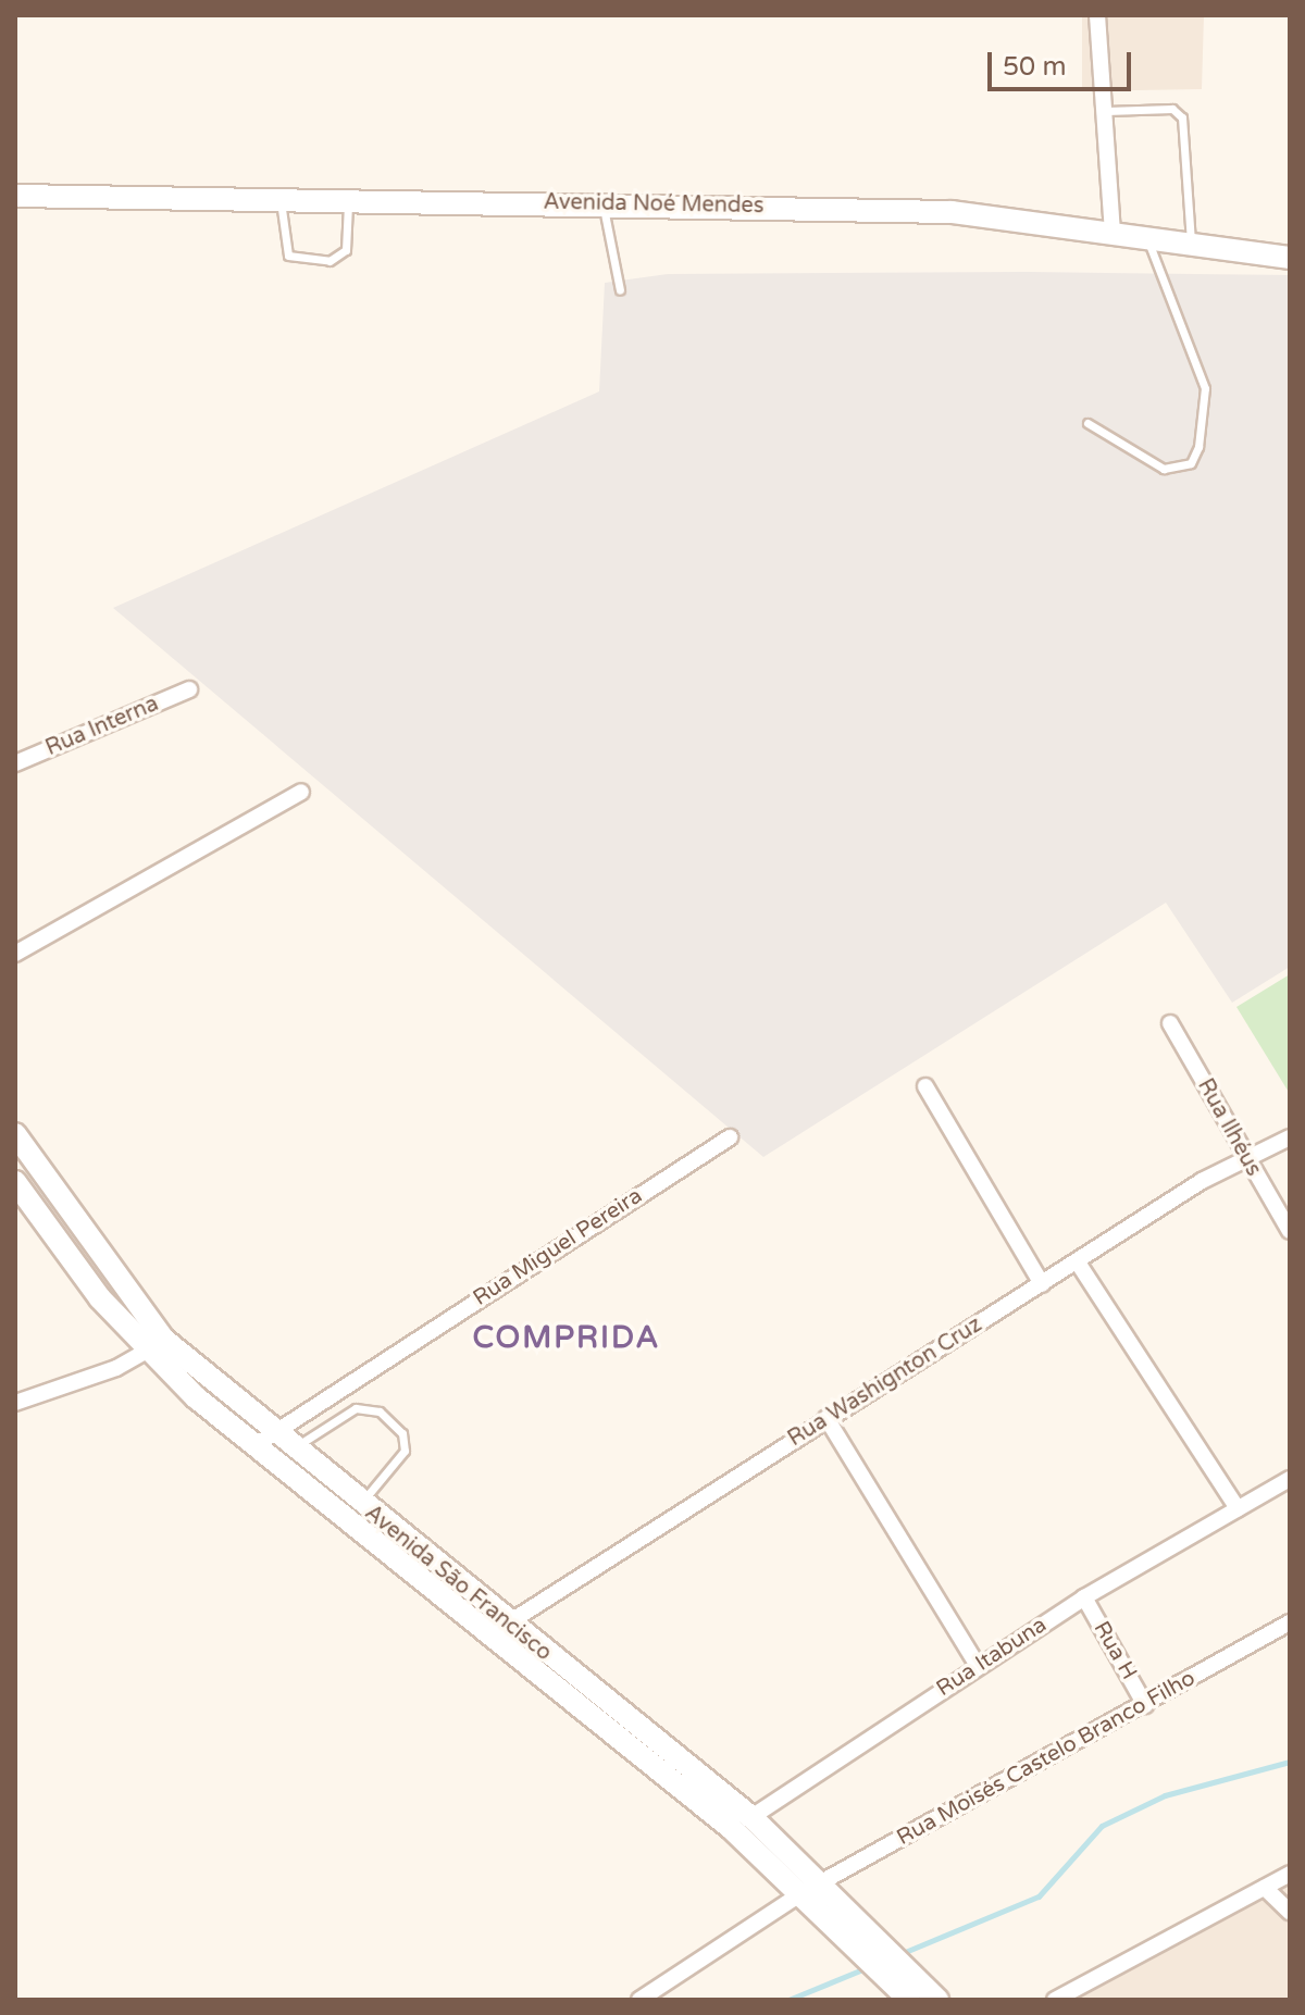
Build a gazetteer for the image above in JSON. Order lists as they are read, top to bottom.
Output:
{
  "streets": {
    "street": [
      "Avenida Noé Mendes",
      "Rua Interna",
      "Rua Ilhéus",
      "Rua Miguel Pereira",
      "Rua Washignton Cruz",
      "Avenida São Francisco",
      "Rua H",
      "Rua Itabuna",
      "Rua Moisés Castelo Branco Filho"
    ]
  },
  "crossings": [
    ["Rua Ilhéus", "Rua Washignton Cruz"],
    ["Rua Miguel Pereira", "Avenida São Francisco"],
    ["Rua Washignton Cruz", "Avenida São Francisco"],
    ["Avenida São Francisco", "Rua Itabuna"],
    ["Avenida São Francisco", "Rua Moisés Castelo Branco Filho"],
    ["Rua H", "Rua Itabuna"],
    ["Rua H", "Rua Moisés Castelo Branco Filho"]
  ],
  "districts": ["COMPRIDA"],
  "scale_bar": "50 m"
}
